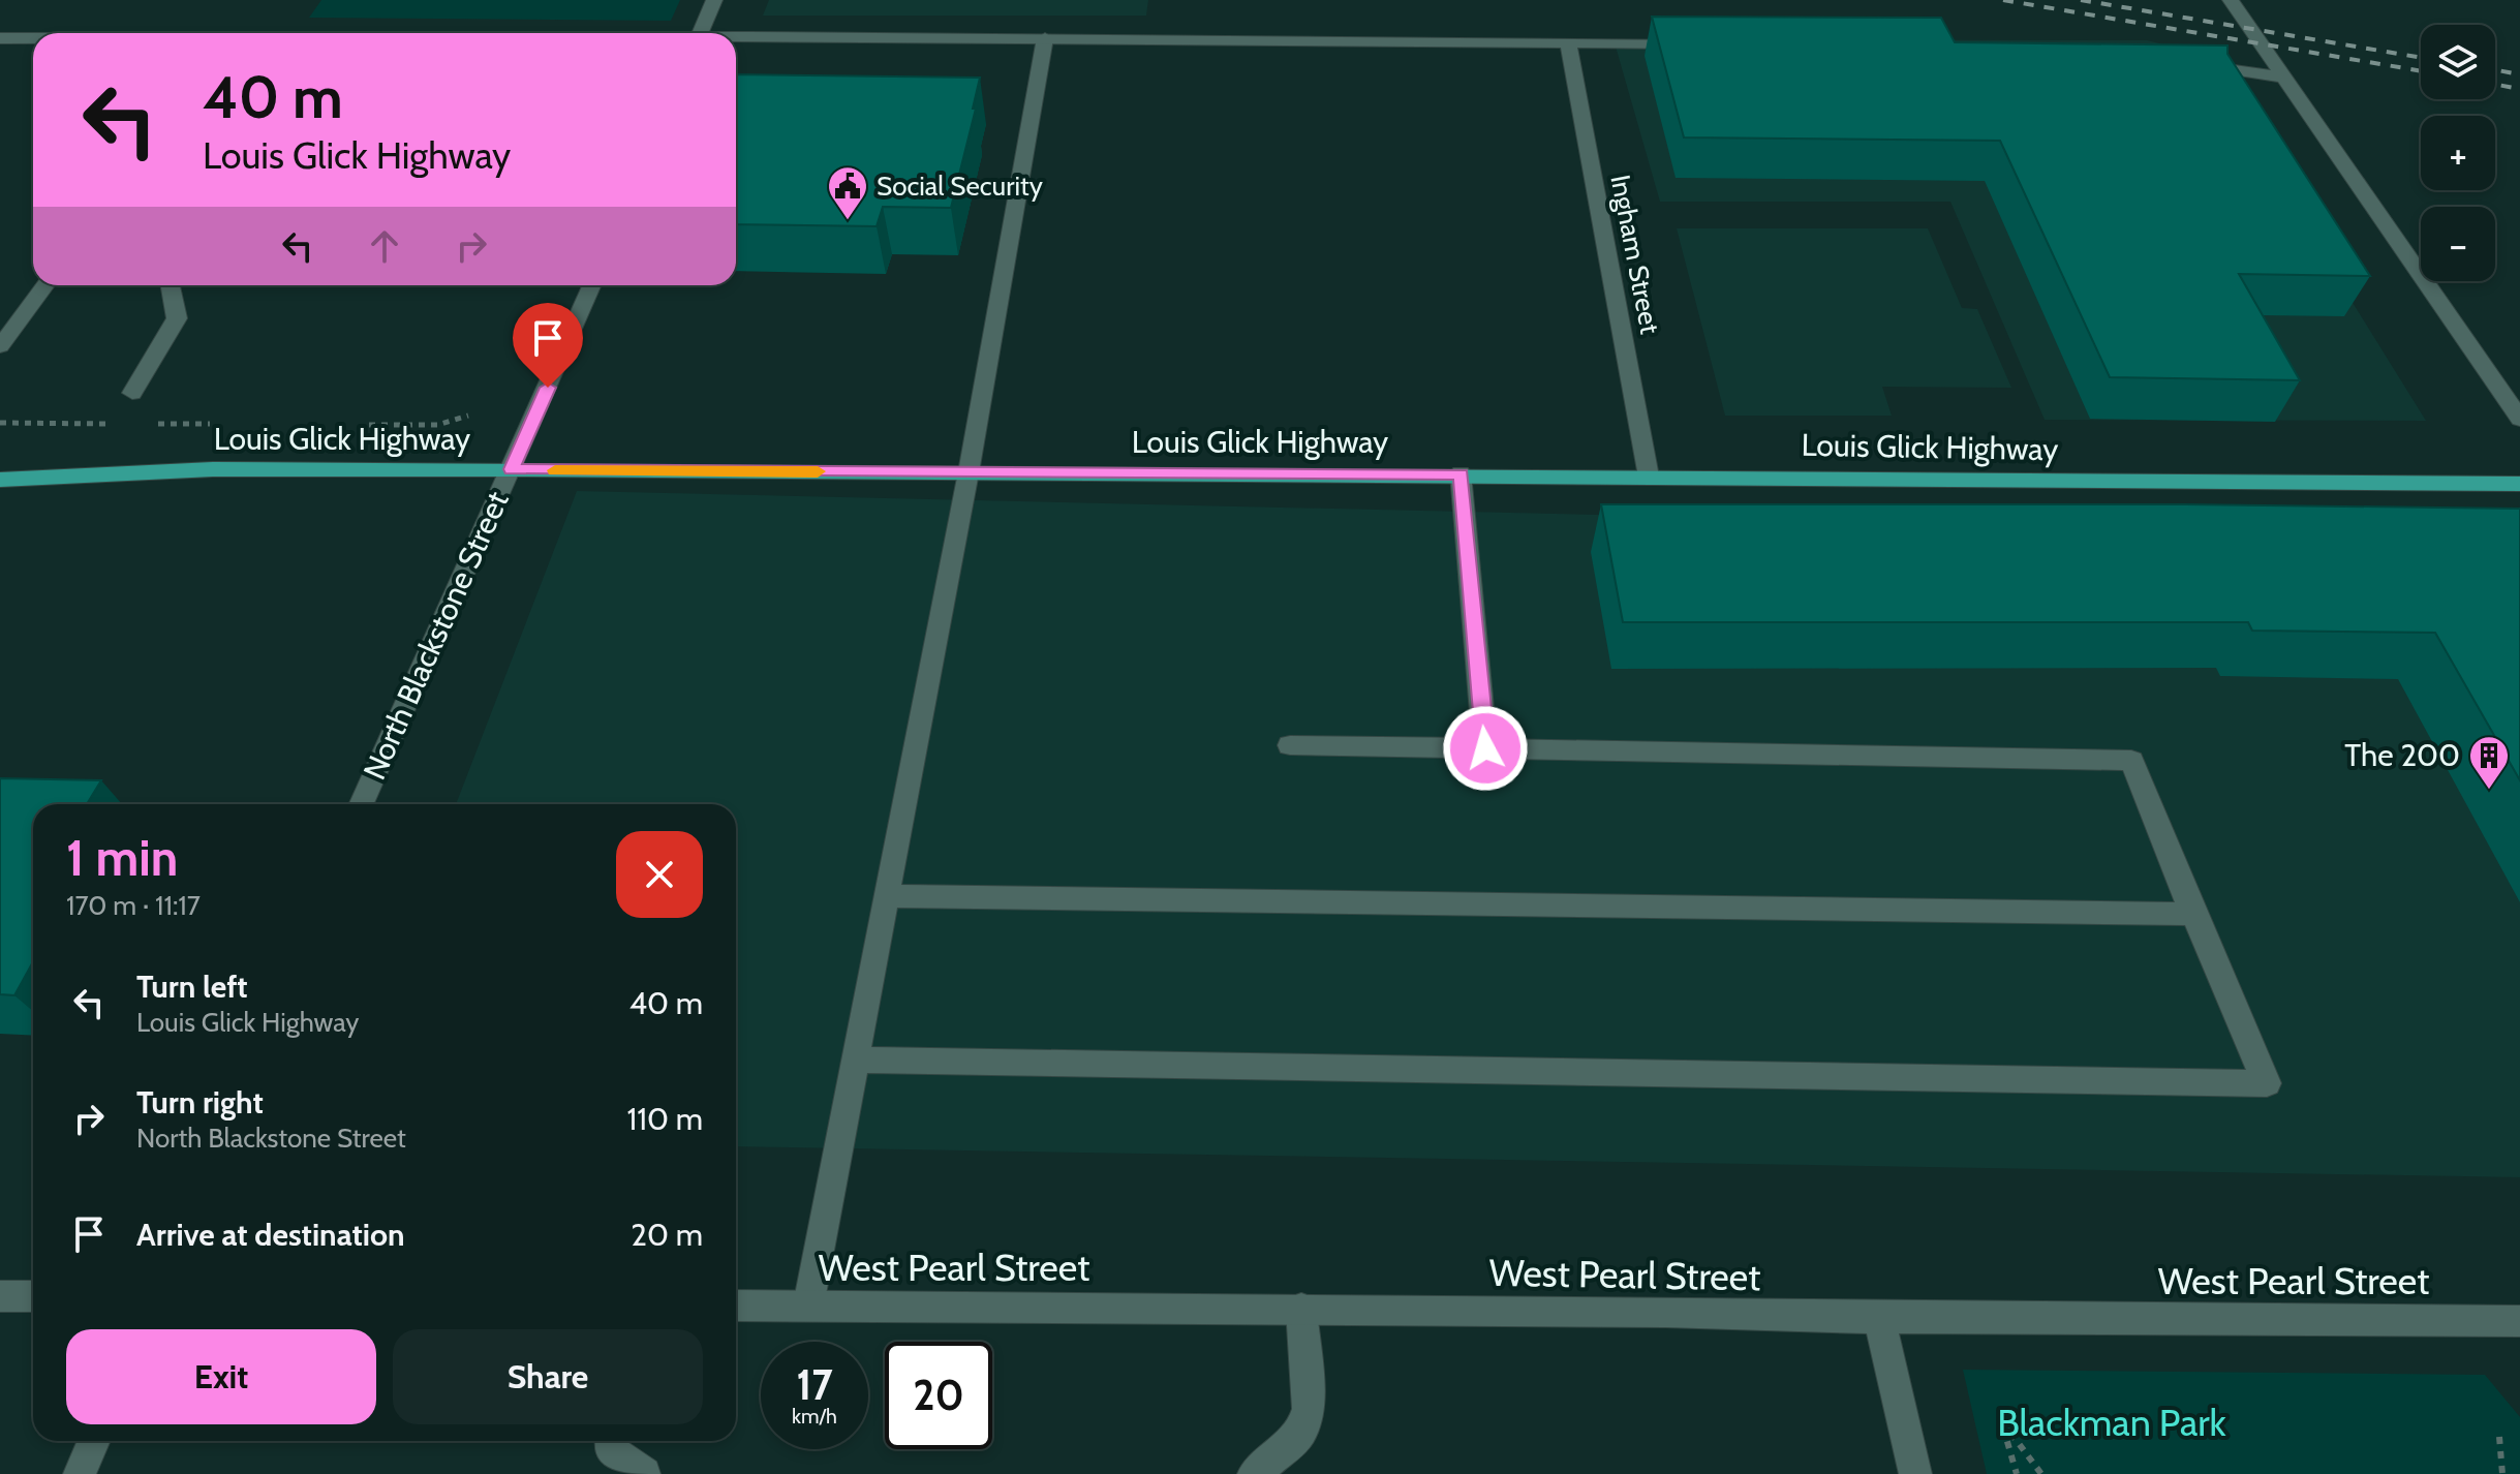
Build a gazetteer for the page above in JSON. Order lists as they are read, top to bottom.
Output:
{
  "streets": {
    "main road": ["Louis Glick Highway"],
    "street": ["Ingham Street", "North Blackstone Street", "West Pearl Street"]
  },
  "crossings": [
    ["Ingham Street", "Louis Glick Highway"],
    ["Louis Glick Highway", "North Blackstone Street"]
  ],
  "parks": ["Blackman Park"],
  "places": {
    "public building": ["Social Security"],
    "building": ["The 200"]
  },
  "page": {
    "map_buttons": ["+", "−"],
    "turn": ["40 m", "Louis Glick Highway"],
    "heading": ["1 min", "170 m · 11:17"],
    "list": [
      {
        "name": "Turn left",
        "note": "Louis Glick Highway",
        "value": "40 m"
      },
      {
        "name": "Turn right",
        "note": "North Blackstone Street",
        "value": "110 m"
      },
      {
        "name": "Arrive at destination",
        "value": "20 m"
      }
    ],
    "buttons": ["Exit", "Share"],
    "speed": "17 km/h",
    "limit": "20"
  }
}
